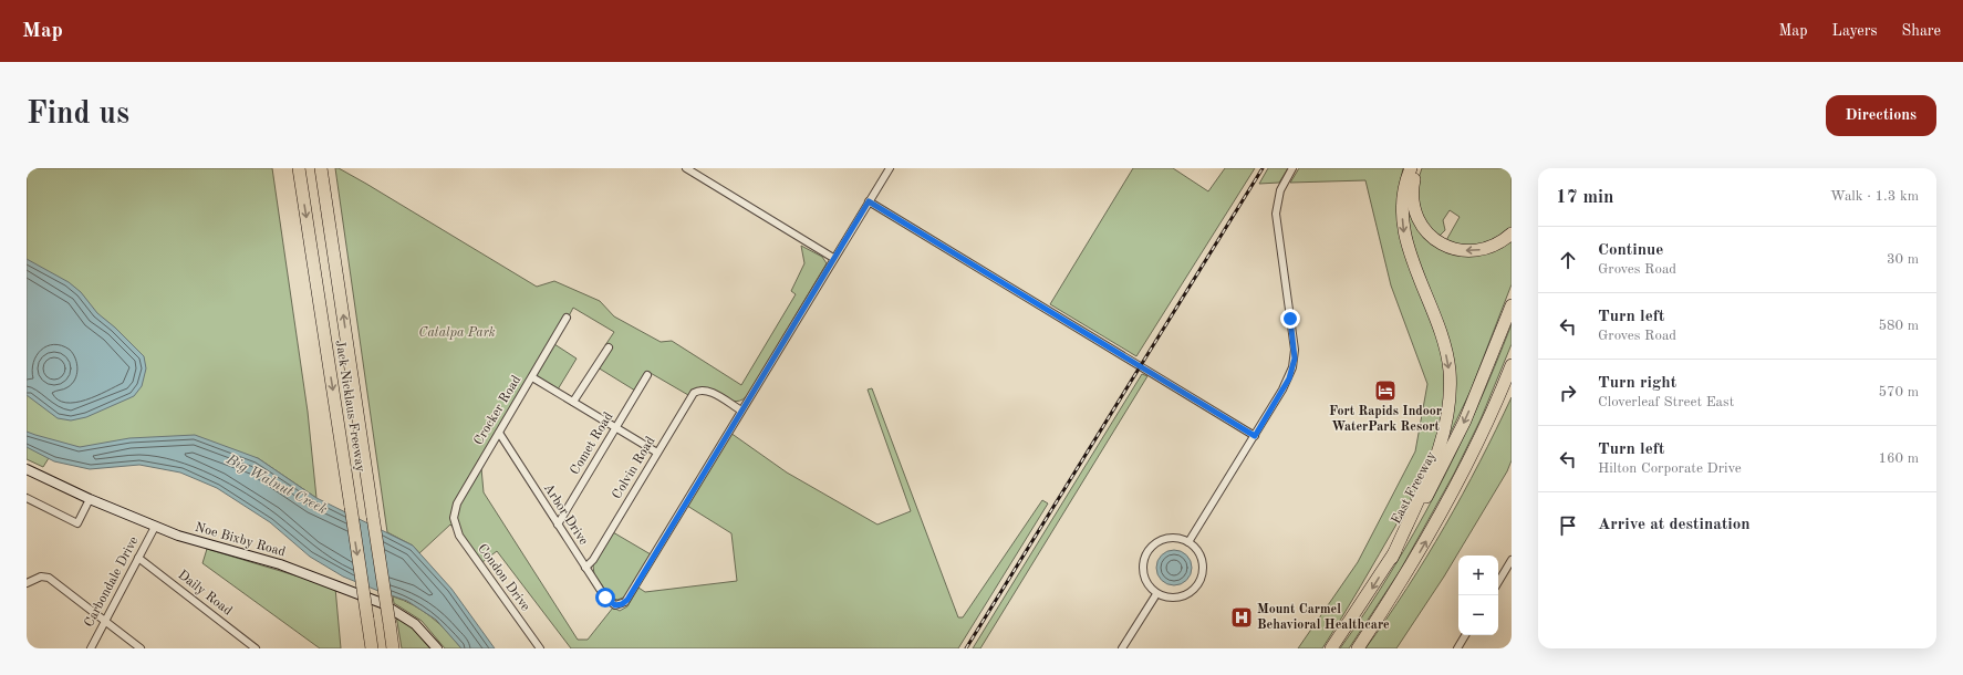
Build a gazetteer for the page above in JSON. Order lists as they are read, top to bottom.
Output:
{
  "streets": {
    "highway": ["Jack Nicklaus Freeway", "East Freeway"],
    "street": [
      "Crocker Road",
      "Comet Road",
      "Colvin Road",
      "Arbor Drive",
      "Noe Bixby Road",
      "Condon Drive",
      "Carbondale Drive",
      "Daily Road"
    ]
  },
  "crossings": [
    ["Crocker Road", "Arbor Drive"],
    ["Crocker Road", "Condon Drive"],
    ["Comet Road", "Arbor Drive"],
    ["Colvin Road", "Arbor Drive"],
    ["Noe Bixby Road", "Carbondale Drive"],
    ["Carbondale Drive", "Daily Road"]
  ],
  "water": ["Big Walnut Creek"],
  "parks": ["Catalpa Park"],
  "places": {
    "hotel": ["Fort Rapids Indoor WaterPark Resort"],
    "hospital": ["Mount Carmel Behavioral Healthcare"]
  },
  "page": {
    "header": "Map",
    "nav": ["Map", "Layers", "Share"],
    "buttons": "Directions",
    "title": "Find us",
    "heading": ["17 min", "Walk · 1.3 km"],
    "list": [
      ["Continue", "Groves Road", "30 m"],
      ["Turn left", "Groves Road", "580 m"],
      ["Turn right", "Cloverleaf Street East", "570 m"],
      ["Turn left", "Hilton Corporate Drive", "160 m"],
      "Arrive at destination"
    ],
    "map_buttons": ["+", "−"]
  }
}
